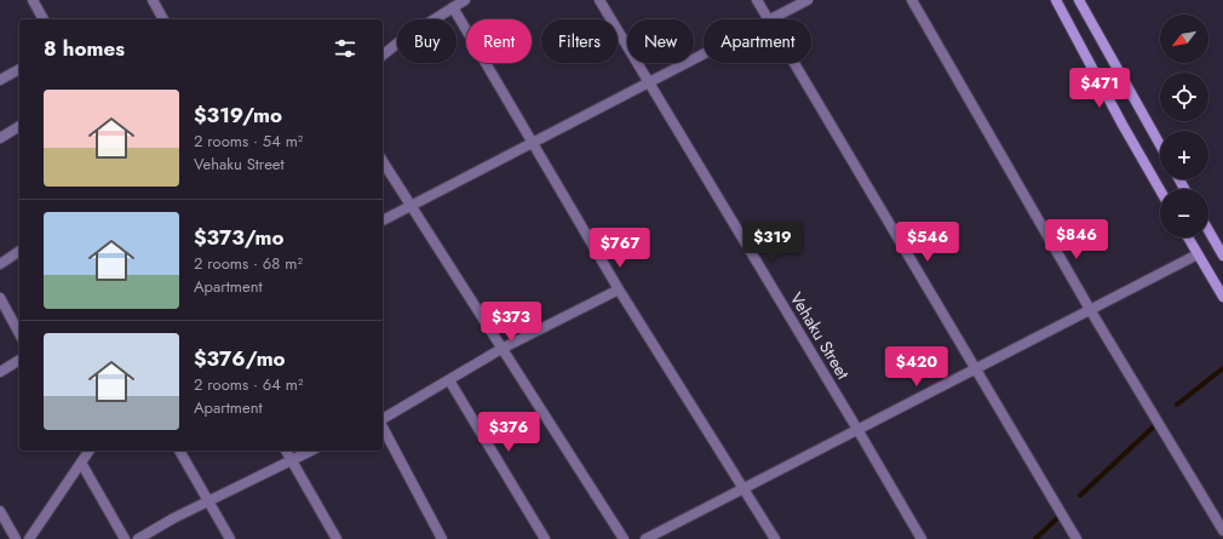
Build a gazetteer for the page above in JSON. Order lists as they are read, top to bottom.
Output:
{
  "streets": {
    "street": ["Vehaku Street"]
  },
  "north": "bottom left",
  "page": {
    "map_buttons": ["+", "−"],
    "chip": [
      "Buy",
      "Rent",
      "Filters",
      "New",
      "Apartment"
    ],
    "heading": "8 homes",
    "price": [
      "$471",
      "$846",
      "$319",
      "$546",
      "$767",
      "$373",
      "$420",
      "$376"
    ],
    "list": [
      {
        "name": "$319/mo",
        "note": "2 rooms · 54 m² · Vehaku Street"
      },
      {
        "name": "$373/mo",
        "note": "2 rooms · 68 m² · Apartment"
      },
      {
        "name": "$376/mo",
        "note": "2 rooms · 64 m² · Apartment"
      }
    ]
  }
}
